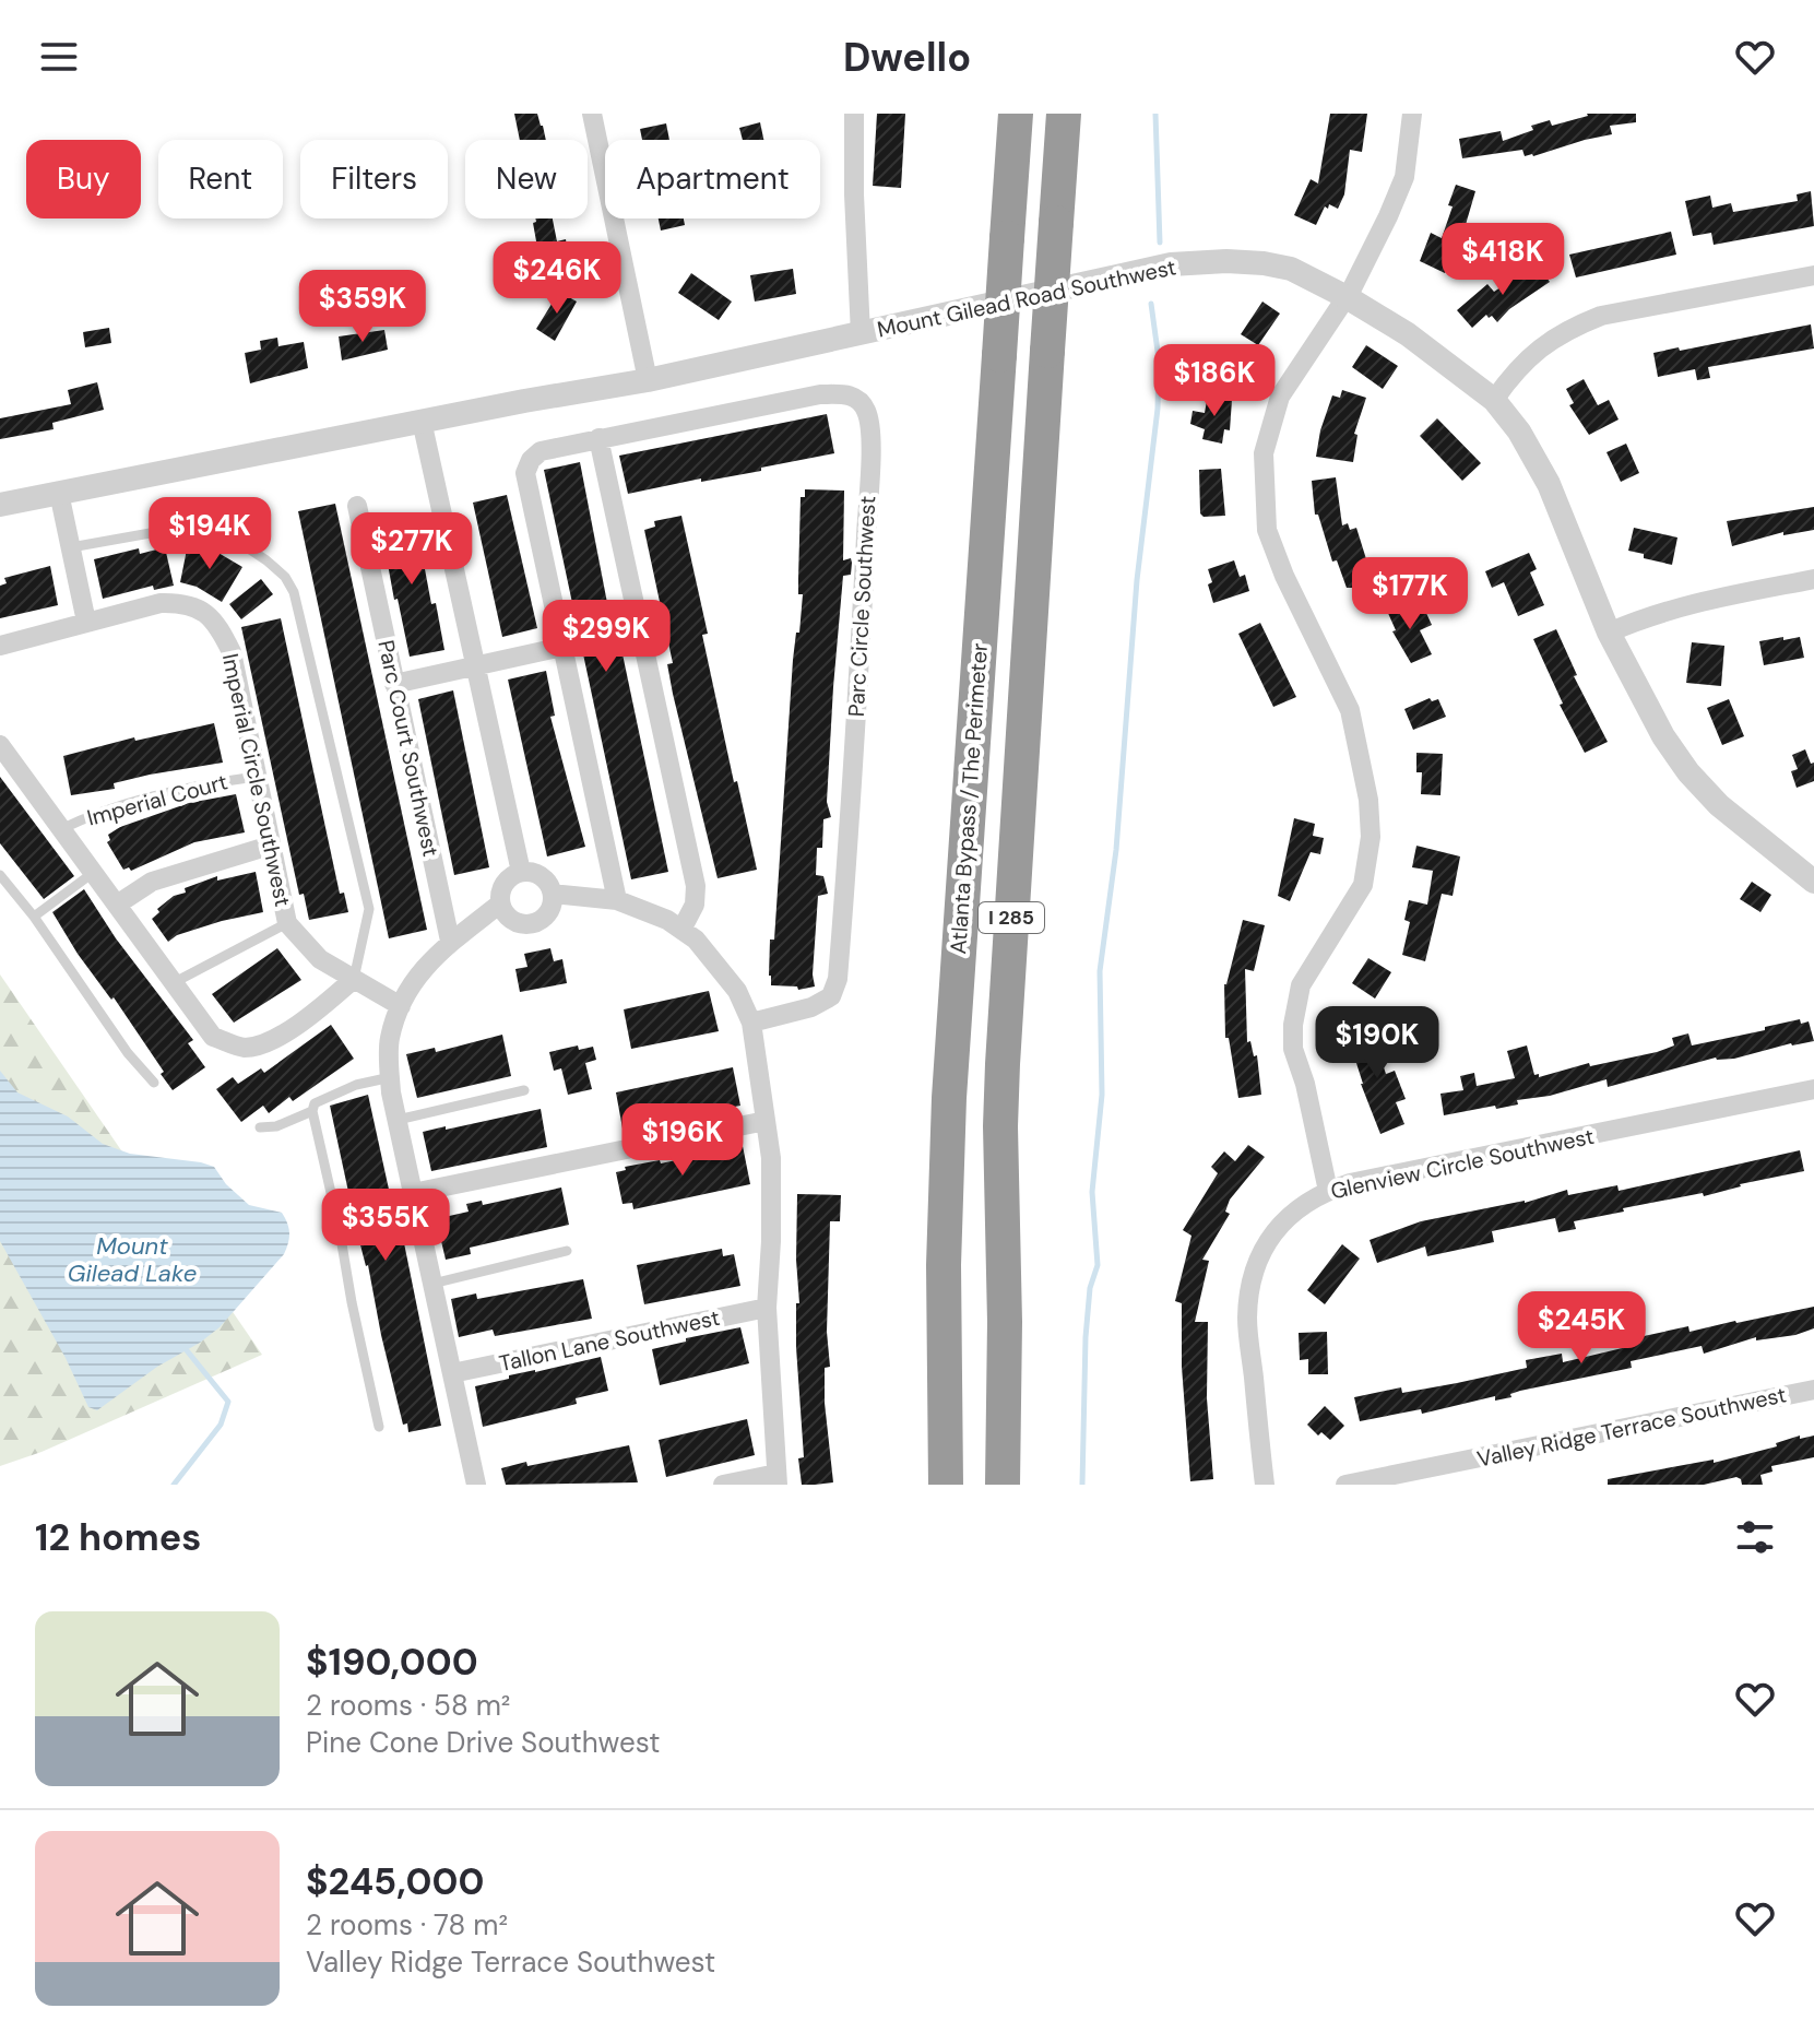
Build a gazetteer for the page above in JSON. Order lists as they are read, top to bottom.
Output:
{
  "streets": {
    "highway": ["Atlanta Bypass / The Perimeter", "I 285"],
    "street": [
      "Mount Gilead Road Southwest",
      "Parc Circle Southwest",
      "Parc Court Southwest",
      "Imperial Circle Southwest",
      "Glenview Circle Southwest",
      "Tallon Lane Southwest",
      "Valley Ridge Terrace Southwest"
    ],
    "lane": ["Imperial Court"]
  },
  "crossings": [
    ["Imperial Circle Southwest", "Imperial Court"]
  ],
  "water": ["Mount Gilead Lake"],
  "page": {
    "header": "Dwello",
    "chip": [
      "Buy",
      "Rent",
      "Filters",
      "New",
      "Apartment"
    ],
    "price": [
      "$418K",
      "$246K",
      "$359K",
      "$186K",
      "$194K",
      "$277K",
      "$177K",
      "$299K",
      "$190K",
      "$196K",
      "$355K",
      "$245K"
    ],
    "heading": "12 homes",
    "list": [
      {
        "name": "$190,000",
        "note": "2 rooms · 58 m² · Pine Cone Drive Southwest"
      },
      {
        "name": "$245,000",
        "note": "2 rooms · 78 m² · Valley Ridge Terrace Southwest"
      }
    ]
  }
}
